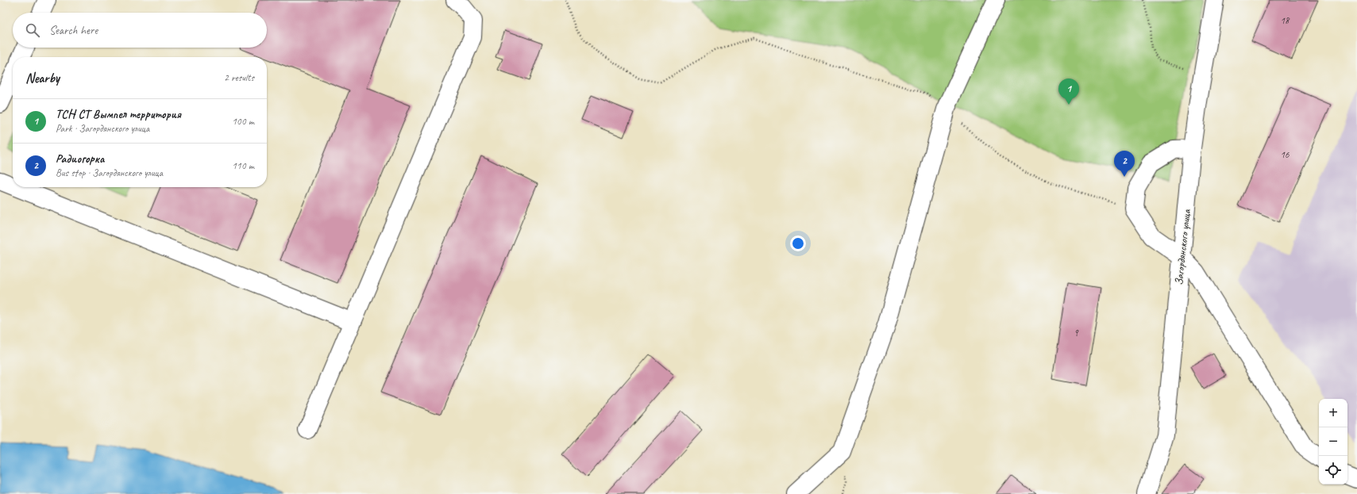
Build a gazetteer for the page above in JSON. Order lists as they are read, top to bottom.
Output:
{
  "streets": {
    "street": ["Загордянского улица"]
  },
  "house_numbers": ["18", "16", "9"],
  "page": {
    "search": "Search here",
    "heading": ["Nearby", "2 results"],
    "pins": ["1", "2"],
    "list": [
      {
        "mark": "1",
        "name": "ТСН СТ Вымпел территория",
        "note": "Park · Загордянского улица",
        "value": "100 m"
      },
      {
        "mark": "2",
        "name": "Радиогорка",
        "note": "Bus stop · Загордянского улица",
        "value": "110 m"
      }
    ],
    "map_buttons": ["+", "−"]
  }
}
